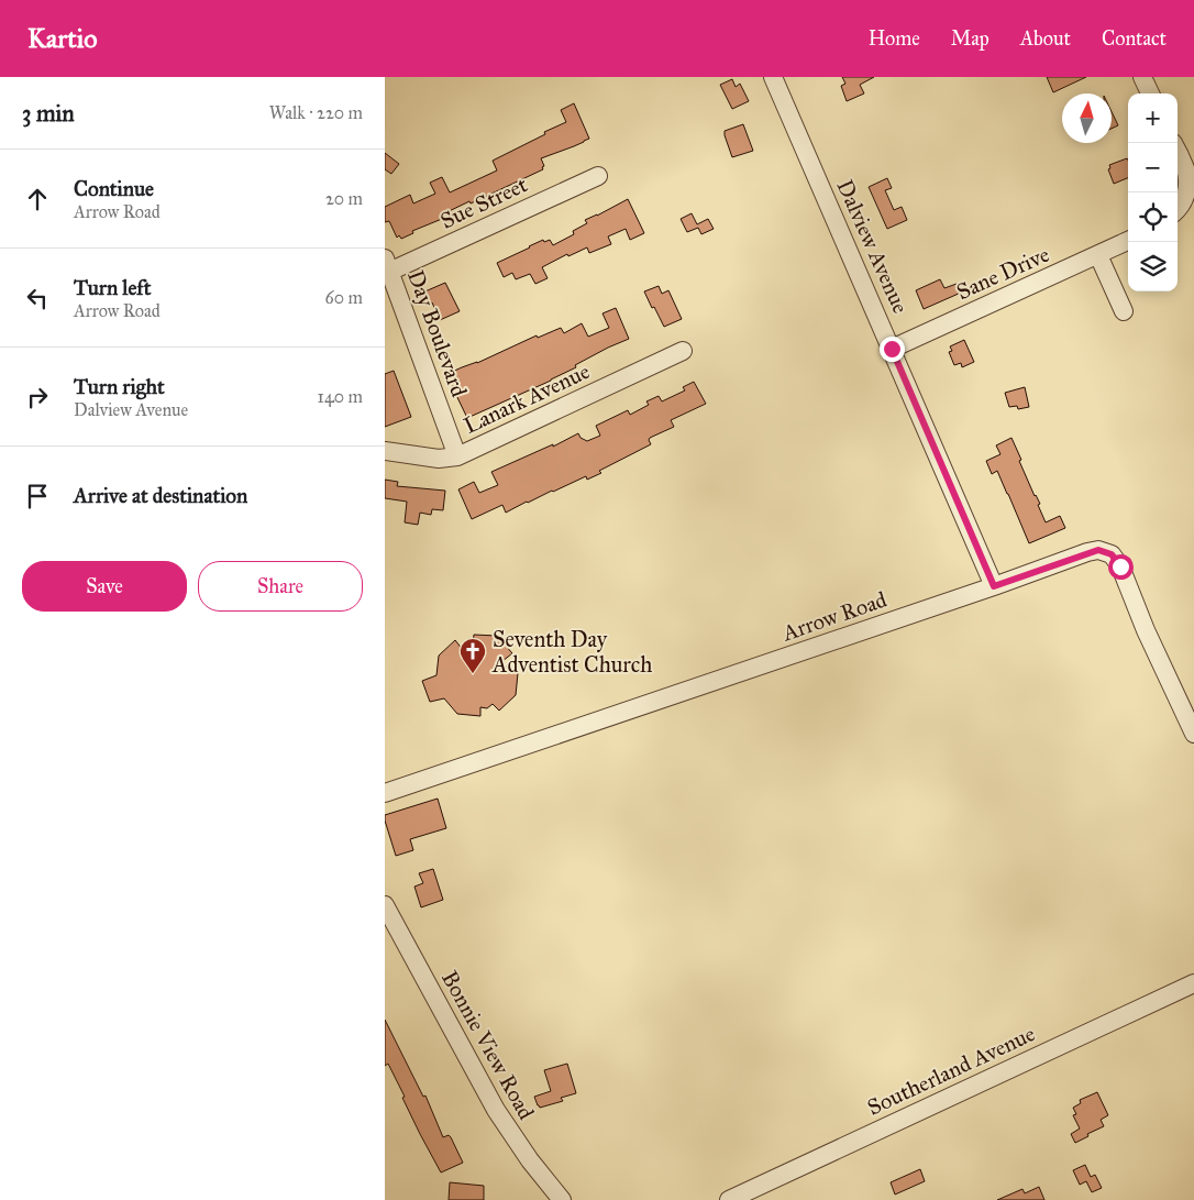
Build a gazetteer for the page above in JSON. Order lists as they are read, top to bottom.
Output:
{
  "streets": {
    "street": [
      "Sue Street",
      "Dalview Avenue",
      "Sane Drive",
      "Day Boulevard",
      "Lanark Avenue",
      "Arrow Road",
      "Bonnie View Road",
      "Southerland Avenue"
    ]
  },
  "crossings": [
    ["Sue Street", "Day Boulevard"],
    ["Dalview Avenue", "Sane Drive"],
    ["Dalview Avenue", "Arrow Road"],
    ["Day Boulevard", "Lanark Avenue"]
  ],
  "places": {
    "church": ["Seventh Day Adventist Church"]
  },
  "north": "top",
  "page": {
    "header": "Kartio",
    "nav": [
      "Home",
      "Map",
      "About",
      "Contact"
    ],
    "heading": ["3 min", "Walk · 220 m"],
    "map_buttons": ["+", "−"],
    "list": [
      ["Continue", "Arrow Road", "20 m"],
      ["Turn left", "Arrow Road", "60 m"],
      ["Turn right", "Dalview Avenue", "140 m"],
      "Arrive at destination"
    ],
    "buttons": ["Save", "Share"]
  }
}
